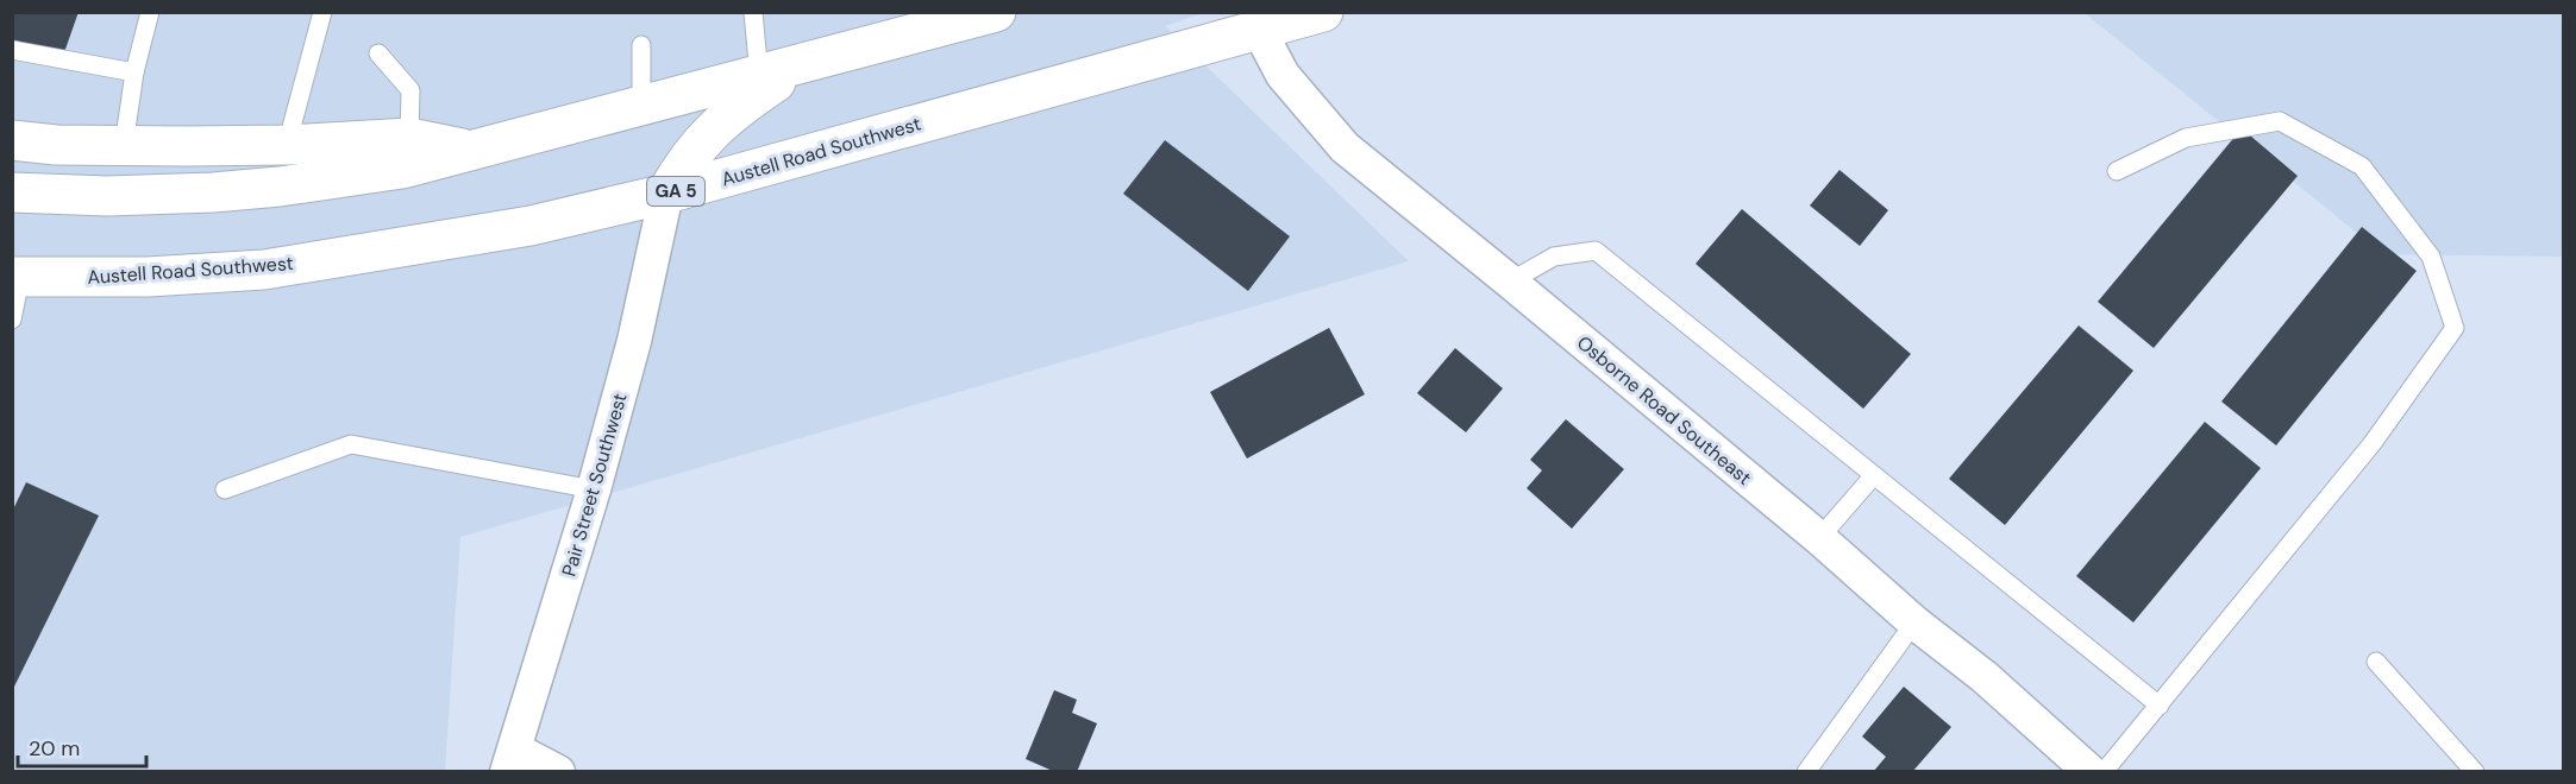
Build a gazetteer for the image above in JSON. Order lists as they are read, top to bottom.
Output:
{
  "streets": {
    "main road": ["Austell Road Southwest", "GA 5"],
    "street": ["Osborne Road Southeast", "Pair Street Southwest"]
  },
  "crossings": [
    ["Austell Road Southwest", "Osborne Road Southeast"],
    ["Austell Road Southwest", "Pair Street Southwest"]
  ],
  "scale_bar": "20 m"
}
